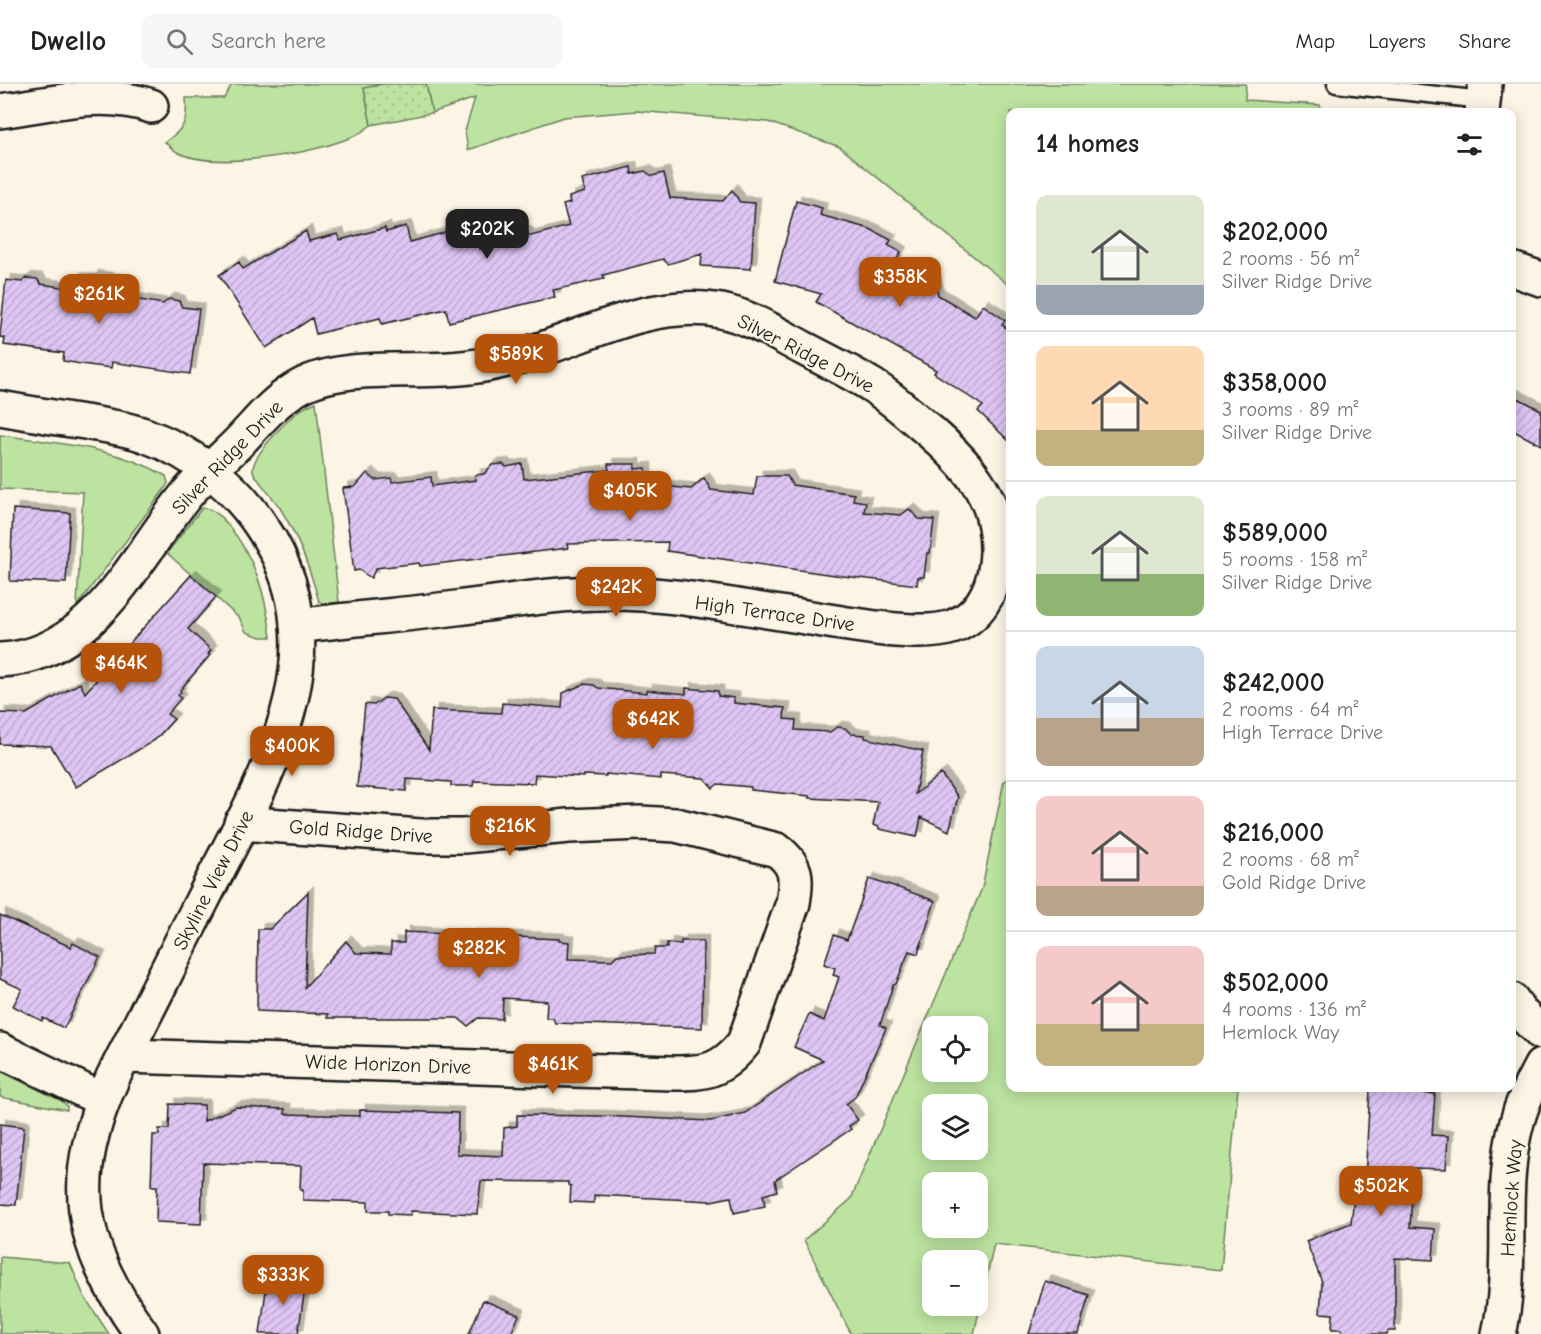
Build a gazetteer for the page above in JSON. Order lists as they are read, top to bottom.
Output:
{
  "streets": {
    "street": [
      "Silver Ridge Drive",
      "High Terrace Drive",
      "Gold Ridge Drive",
      "Skyline View Drive",
      "Wide Horizon Drive",
      "Hemlock Way"
    ]
  },
  "crossings": [
    ["Silver Ridge Drive", "High Terrace Drive"],
    ["Silver Ridge Drive", "Skyline View Drive"],
    ["High Terrace Drive", "Skyline View Drive"],
    ["Gold Ridge Drive", "Skyline View Drive"],
    ["Gold Ridge Drive", "Wide Horizon Drive"],
    ["Skyline View Drive", "Wide Horizon Drive"]
  ],
  "page": {
    "header": "Dwello",
    "search": "Search here",
    "nav": ["Map", "Layers", "Share"],
    "heading": "14 homes",
    "list": [
      {
        "name": "$202,000",
        "note": "2 rooms · 56 m² · Silver Ridge Drive"
      },
      {
        "name": "$358,000",
        "note": "3 rooms · 89 m² · Silver Ridge Drive"
      },
      {
        "name": "$589,000",
        "note": "5 rooms · 158 m² · Silver Ridge Drive"
      },
      {
        "name": "$242,000",
        "note": "2 rooms · 64 m² · High Terrace Drive"
      },
      {
        "name": "$216,000",
        "note": "2 rooms · 68 m² · Gold Ridge Drive"
      },
      {
        "name": "$502,000",
        "note": "4 rooms · 136 m² · Hemlock Way"
      }
    ],
    "price": [
      "$202K",
      "$358K",
      "$261K",
      "$589K",
      "$405K",
      "$242K",
      "$464K",
      "$642K",
      "$400K",
      "$216K",
      "$282K",
      "$461K",
      "$502K",
      "$333K"
    ],
    "map_buttons": ["+", "−"]
  }
}
